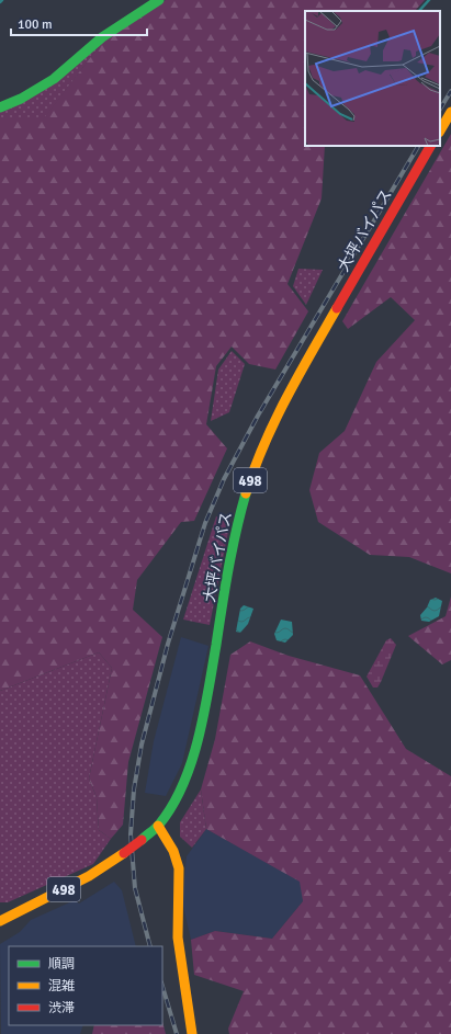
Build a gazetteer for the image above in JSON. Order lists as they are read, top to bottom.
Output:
{
  "streets": {
    "main road": ["大坪バイパス", "498"]
  },
  "legend": ["順調", "混雑", "渋滞"],
  "scale_bar": "100 m"
}
